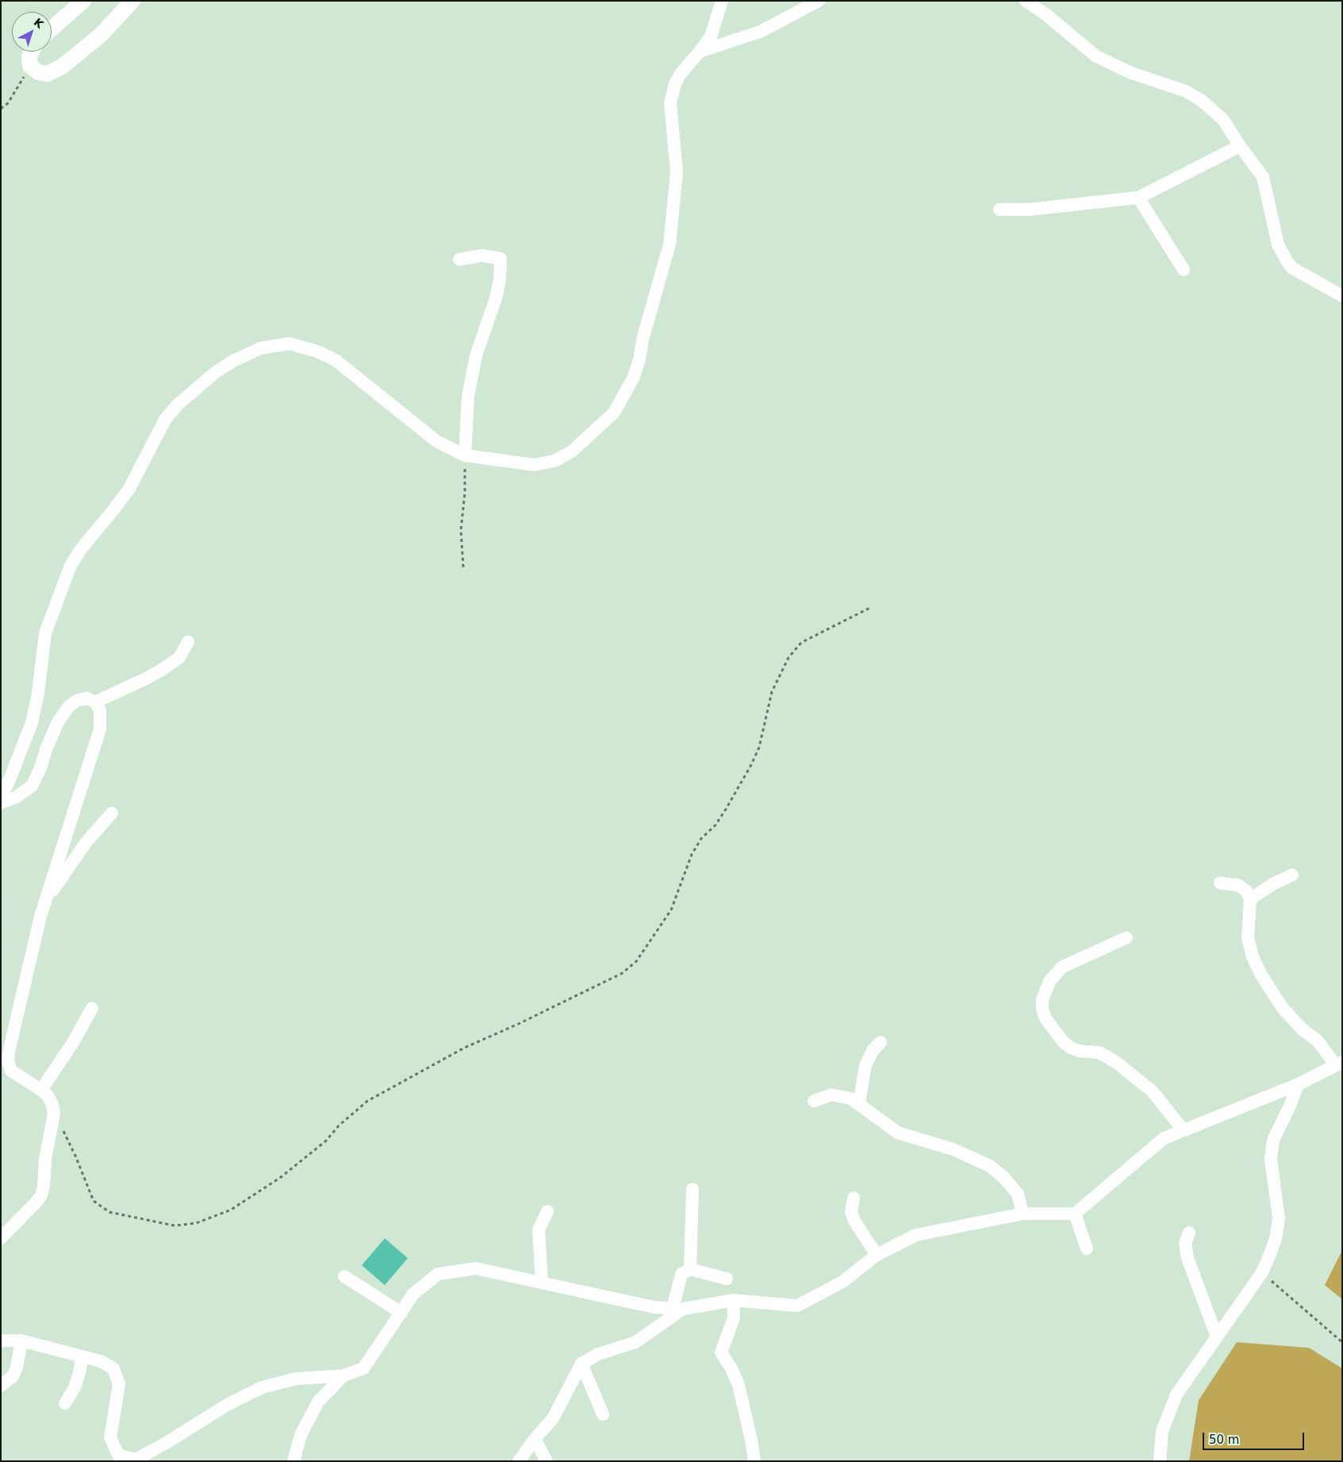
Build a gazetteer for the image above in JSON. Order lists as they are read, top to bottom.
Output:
{
  "scale_bar": "50 m",
  "north": "top right"
}
